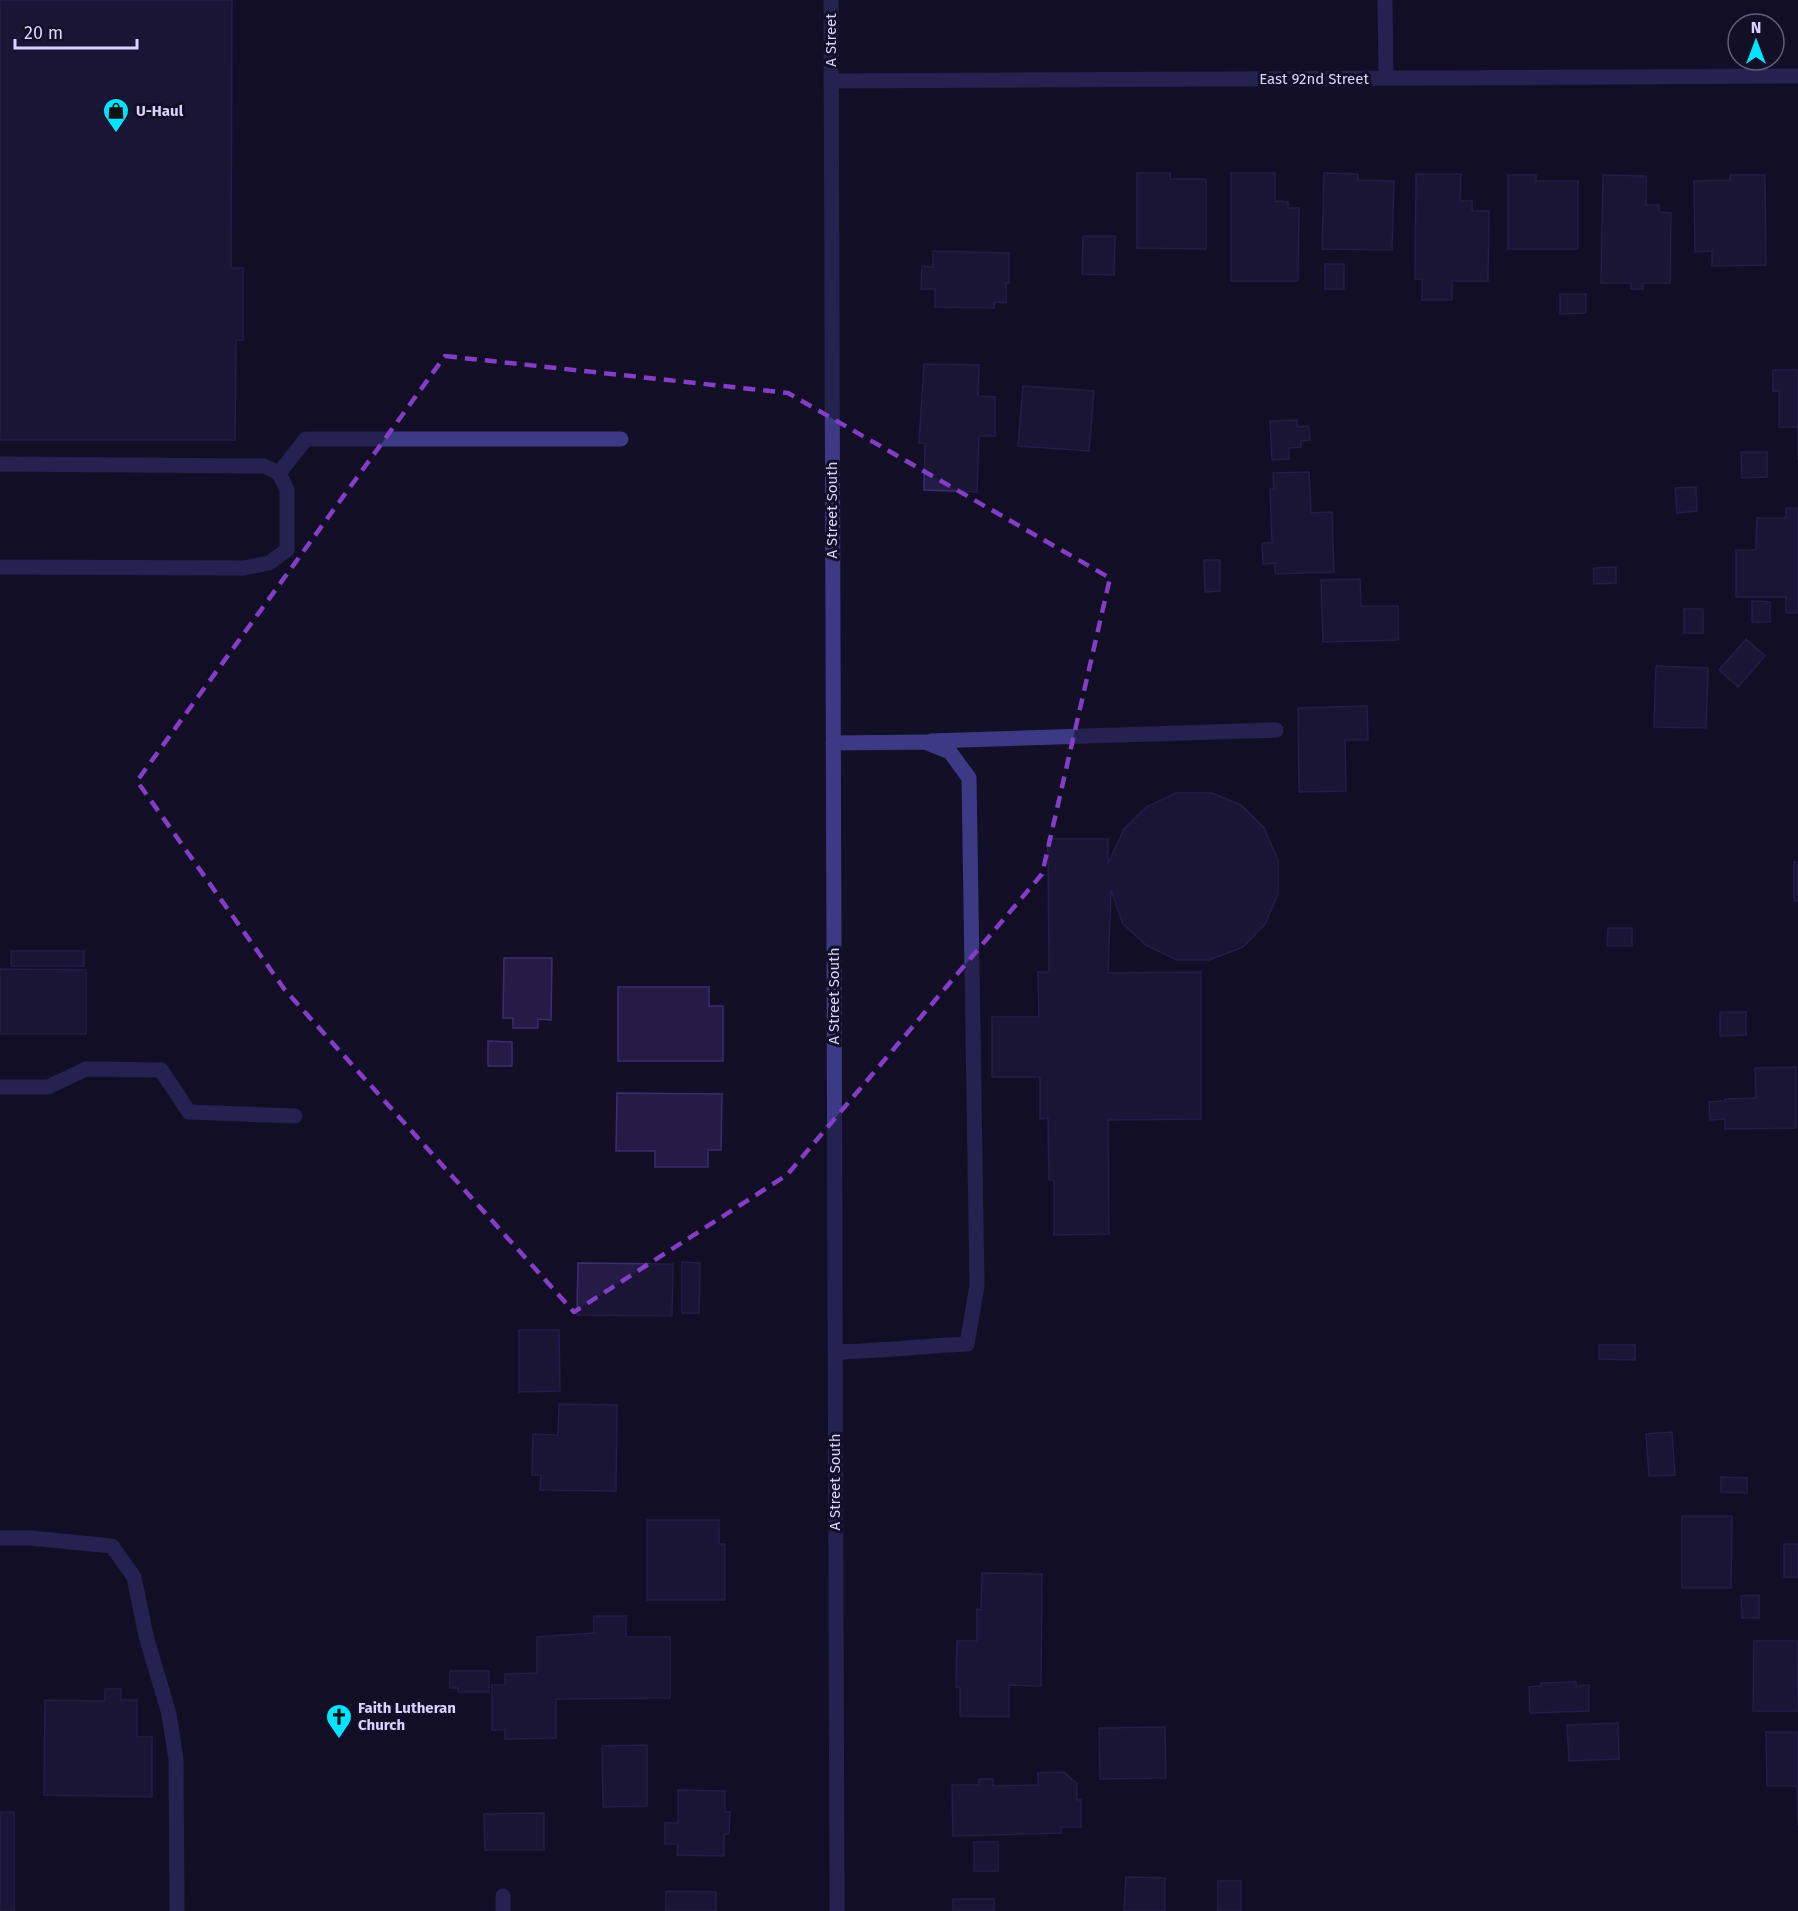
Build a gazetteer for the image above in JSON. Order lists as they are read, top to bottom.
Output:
{
  "streets": {
    "street": ["A Street", "East 92nd Street", "A Street South"]
  },
  "crossings": [
    ["A Street", "East 92nd Street"],
    ["A Street", "A Street South"],
    ["East 92nd Street", "A Street South"]
  ],
  "places": {
    "shop": ["U-Haul"],
    "church": ["Faith Lutheran Church"]
  },
  "scale_bar": "20 m",
  "north": "top"
}
